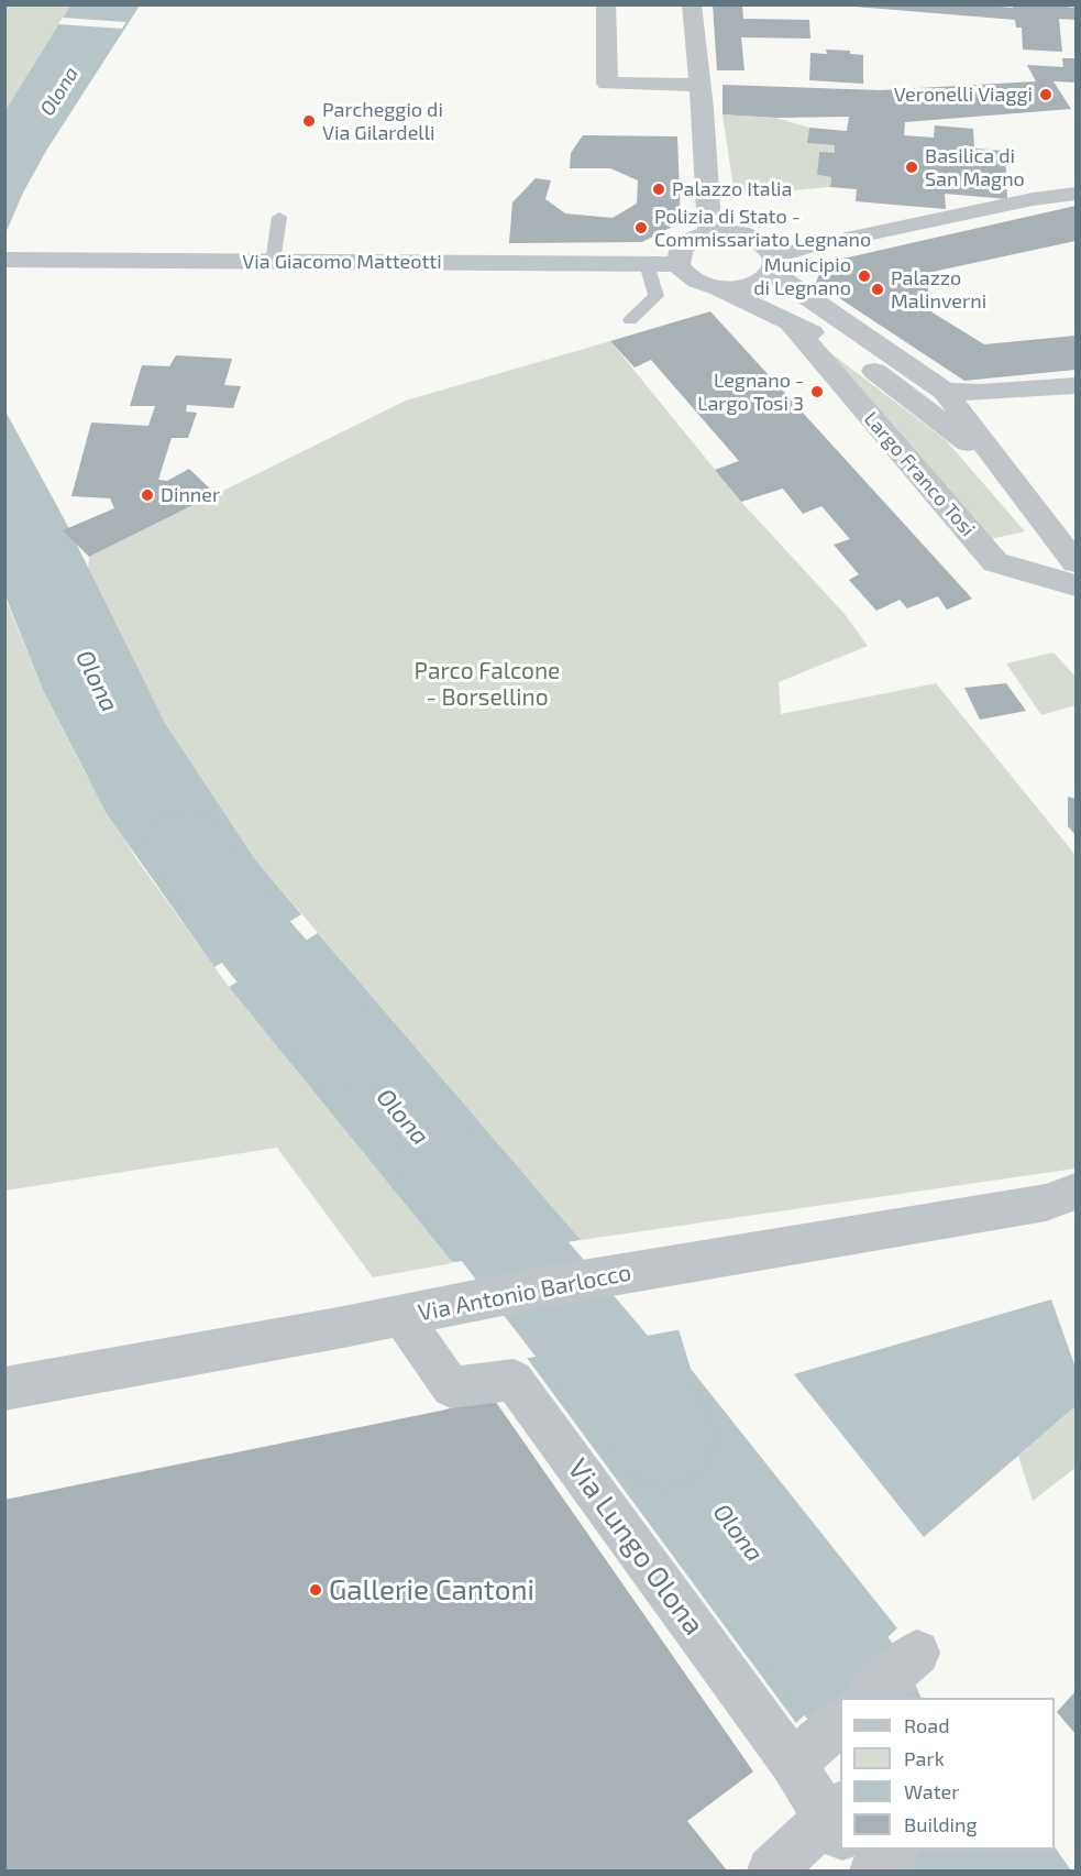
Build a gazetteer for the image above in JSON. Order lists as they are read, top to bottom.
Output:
{
  "streets": {
    "street": [
      "Via Giacomo Matteotti",
      "Largo Franco Tosi",
      "Via Antonio Barlocco",
      "Via Lungo Olona"
    ]
  },
  "crossings": [
    ["Via Giacomo Matteotti", "Largo Franco Tosi"],
    ["Via Antonio Barlocco", "Via Lungo Olona"]
  ],
  "water": ["Olona"],
  "parks": ["Parco Falcone - Borsellino"],
  "places": [
    "Veronelli Viaggi",
    "Parcheggio di Via Gilardelli",
    "Basilica di San Magno",
    "Palazzo Italia",
    "Polizia di Stato - Commissariato Legnano",
    "Municipio di Legnano",
    "Palazzo Malinverni",
    "Legnano - Largo Tosi 3",
    "Dinner",
    "Gallerie Cantoni"
  ],
  "legend": [
    "Road",
    "Park",
    "Water",
    "Building"
  ]
}
